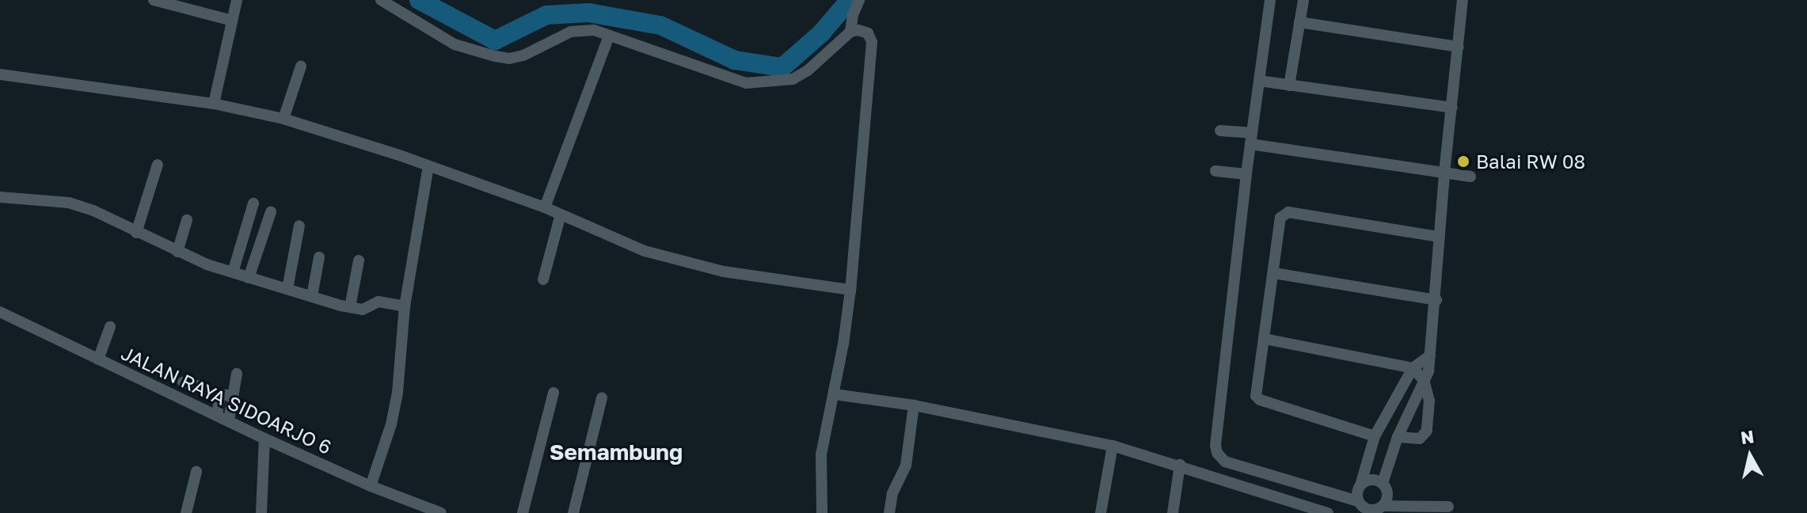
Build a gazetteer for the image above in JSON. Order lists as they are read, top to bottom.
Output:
{
  "streets": {
    "street": ["JALAN RAYA SIDOARJO 6"]
  },
  "districts": ["Semambung"],
  "places": ["Balai RW 08"],
  "north": "top"
}
